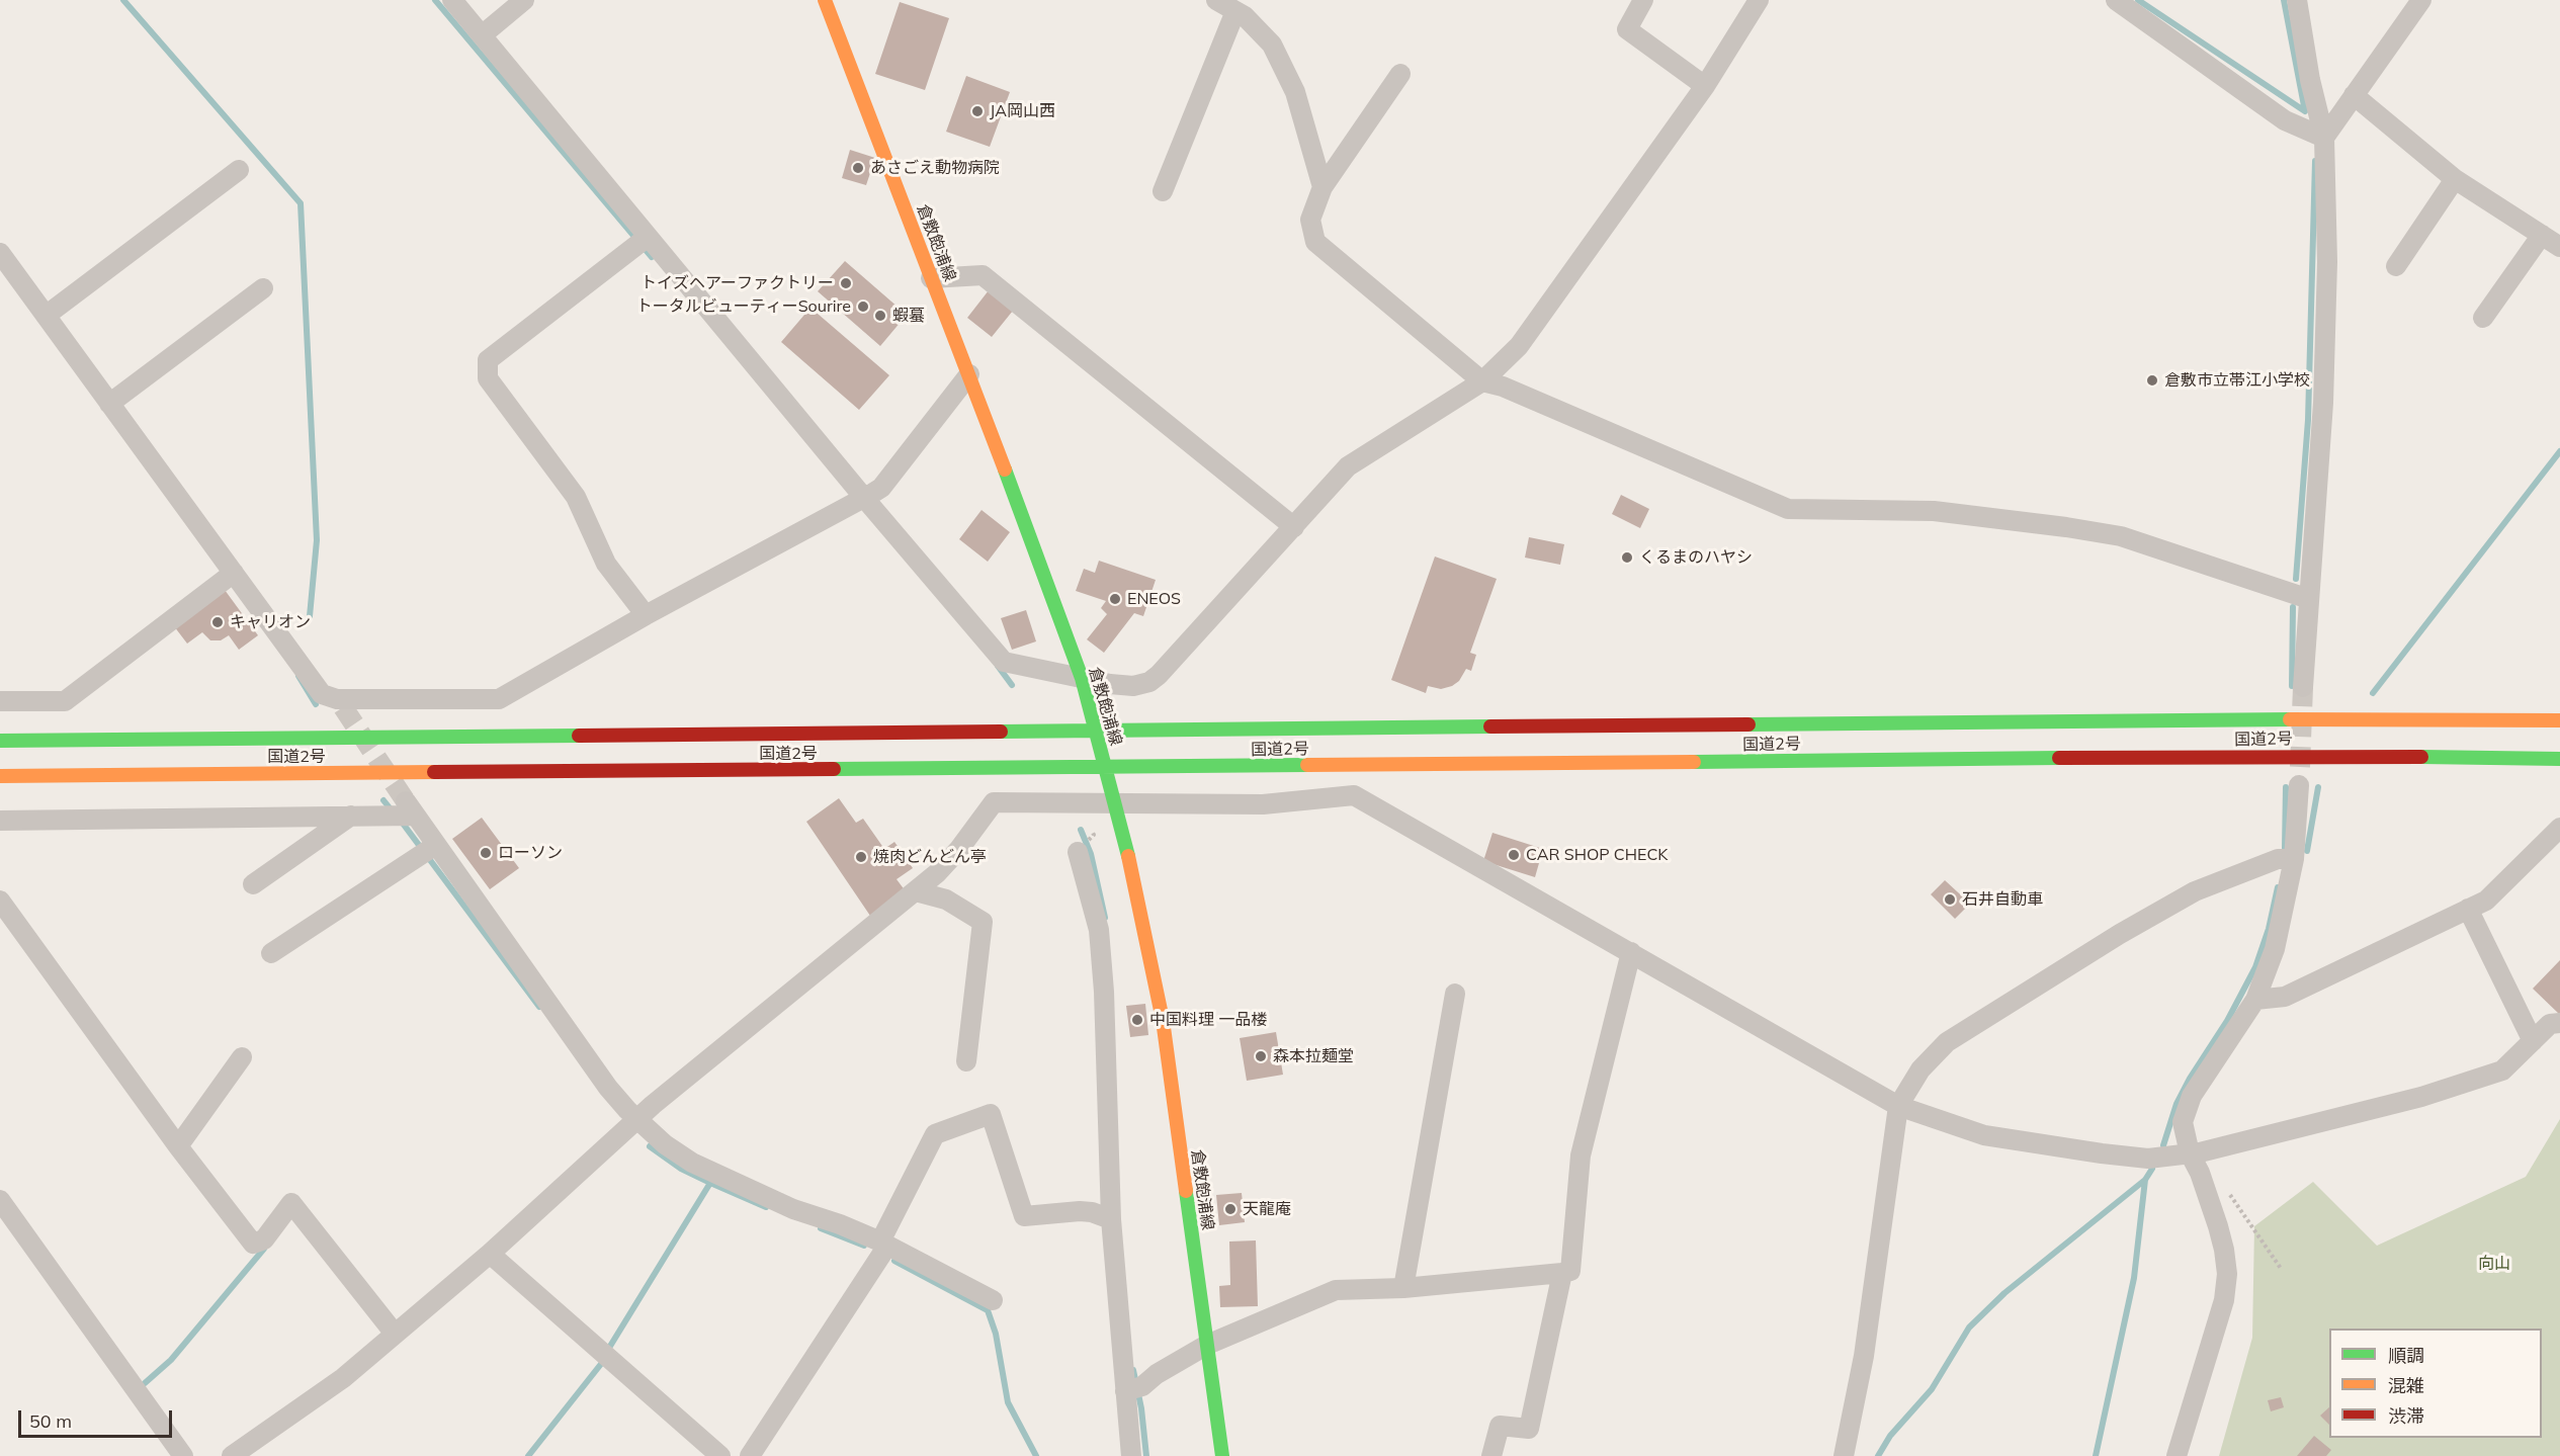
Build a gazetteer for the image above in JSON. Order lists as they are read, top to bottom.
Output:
{
  "streets": {
    "main road": ["倉敷飽浦線", "国道2号"]
  },
  "crossings": [
    ["倉敷飽浦線", "国道2号"]
  ],
  "parks": ["向山"],
  "places": [
    "JA岡山西",
    "あさごえ動物病院",
    "トイズヘアーファクトリー",
    "トータルビューティーSourire",
    "蝦蟇",
    "倉敷市立帯江小学校",
    "くるまのハヤシ",
    "ENEOS",
    "キャリオン",
    "ローソン",
    "CAR SHOP CHECK",
    "焼肉どんどん亭",
    "石井自動車",
    "中国料理 一品楼",
    "森本拉麺堂",
    "天龍庵"
  ],
  "legend": ["順調", "混雑", "渋滞"],
  "scale_bar": "50 m"
}
